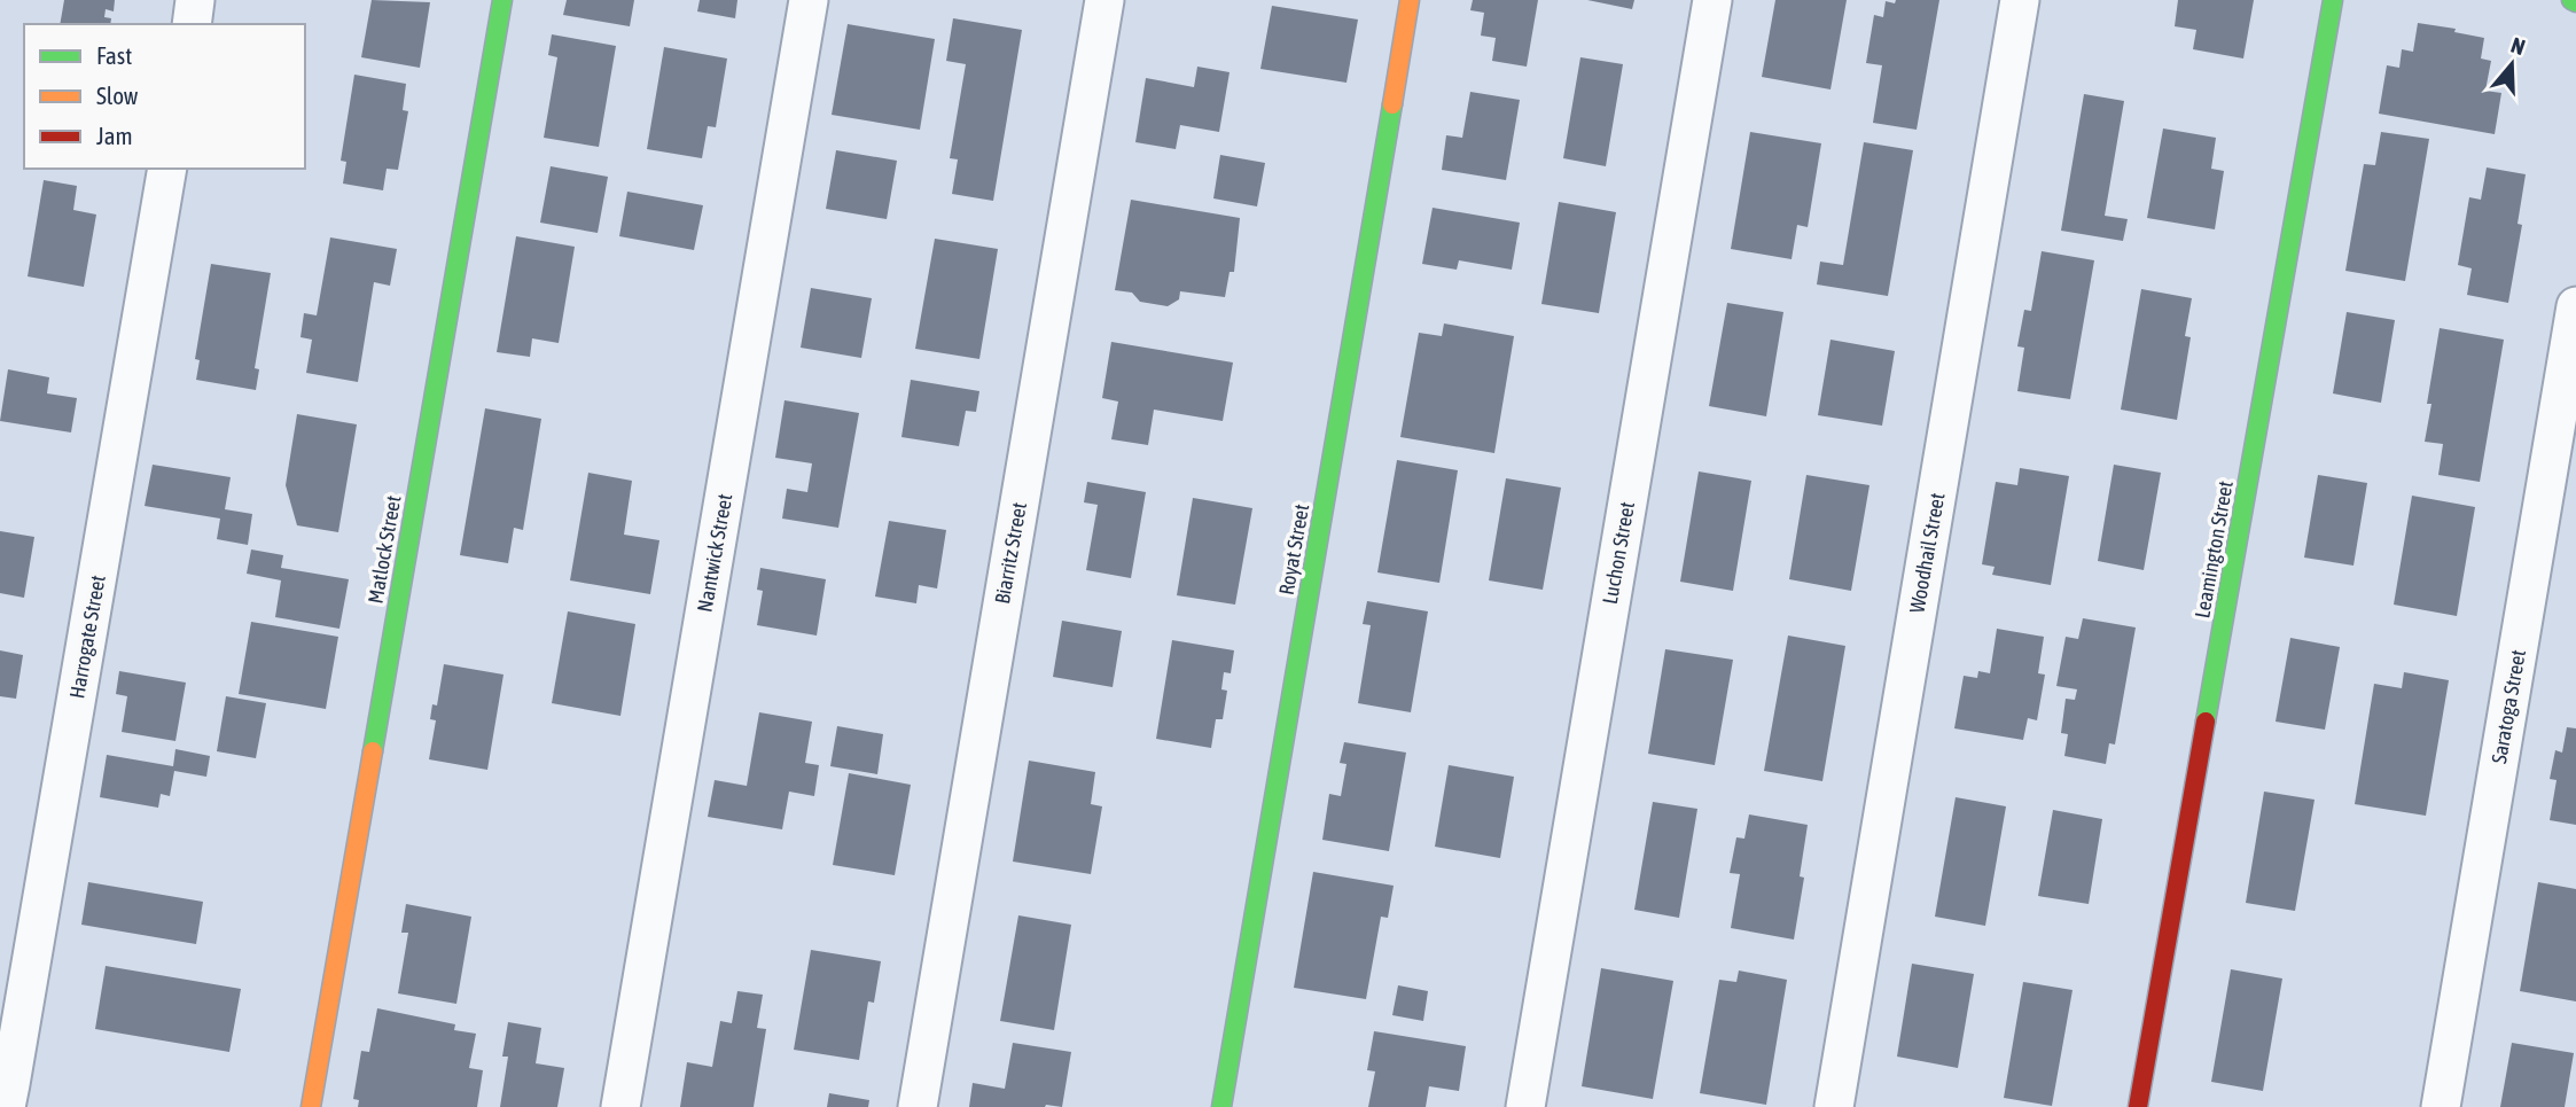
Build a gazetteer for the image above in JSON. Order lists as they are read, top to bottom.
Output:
{
  "streets": {
    "street": [
      "Matlock Street",
      "Royat Street",
      "Leamington Street",
      "Nantwick Street",
      "Biarritz Street",
      "Luchon Street",
      "Woodhail Street",
      "Harrogate Street",
      "Saratoga Street"
    ]
  },
  "legend": ["Fast", "Slow", "Jam"],
  "north": "top"
}
